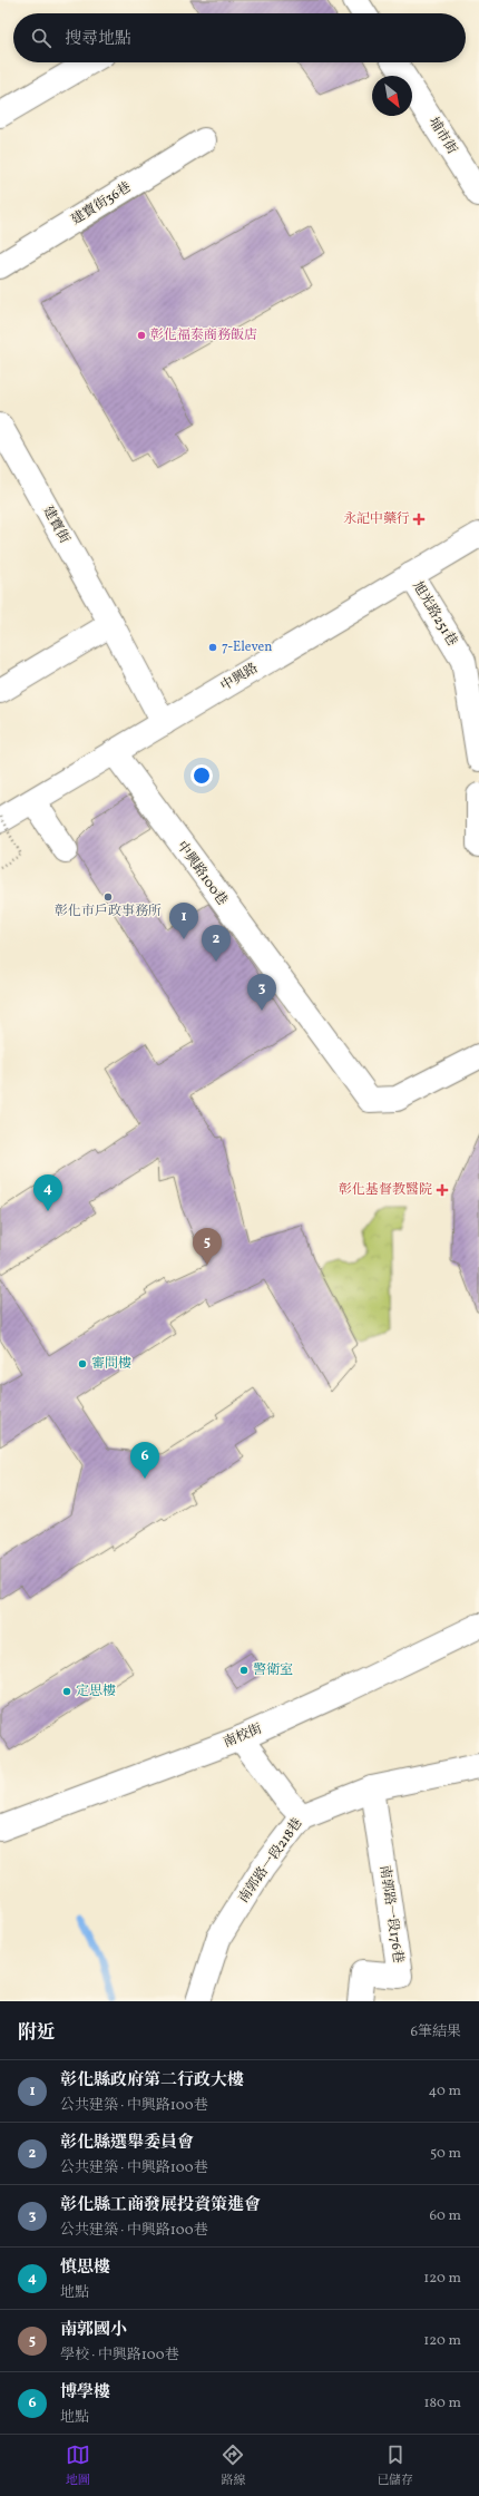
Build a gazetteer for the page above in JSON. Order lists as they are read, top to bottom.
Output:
{
  "streets": {
    "street": [
      "埔市街",
      "建寶街36巷",
      "建寶街",
      "旭光路251巷",
      "中興路",
      "中興路100巷",
      "南校街",
      "南郭路一段218巷",
      "南郭路一段176巷"
    ]
  },
  "crossings": [
    ["建寶街", "中興路"],
    ["旭光路251巷", "中興路"],
    ["中興路", "中興路100巷"],
    ["南郭路一段218巷", "南郭路一段176巷"]
  ],
  "places": {
    "other": [
      "彰化福泰商務飯店",
      "7-Eleven",
      "彰化市戶政事務所",
      "審問樓",
      "警衛室",
      "定思樓"
    ],
    "health": ["永記中藥行", "彰化基督教醫院"]
  },
  "north": "bottom right",
  "page": {
    "search": "搜尋地點",
    "pins": [
      "1",
      "2",
      "3",
      "4",
      "5",
      "6"
    ],
    "heading": ["附近", "6筆結果"],
    "list": [
      {
        "mark": "1",
        "name": "彰化縣政府第二行政大樓",
        "note": "公共建築 · 中興路100巷",
        "value": "40 m"
      },
      {
        "mark": "2",
        "name": "彰化縣選舉委員會",
        "note": "公共建築 · 中興路100巷",
        "value": "50 m"
      },
      {
        "mark": "3",
        "name": "彰化縣工商發展投資策進會",
        "note": "公共建築 · 中興路100巷",
        "value": "60 m"
      },
      {
        "mark": "4",
        "name": "慎思樓",
        "note": "地點",
        "value": "120 m"
      },
      {
        "mark": "5",
        "name": "南郭國小",
        "note": "學校 · 中興路100巷",
        "value": "120 m"
      },
      {
        "mark": "6",
        "name": "博學樓",
        "note": "地點",
        "value": "180 m"
      }
    ],
    "nav": ["地圖", "路線", "已儲存"]
  }
}
